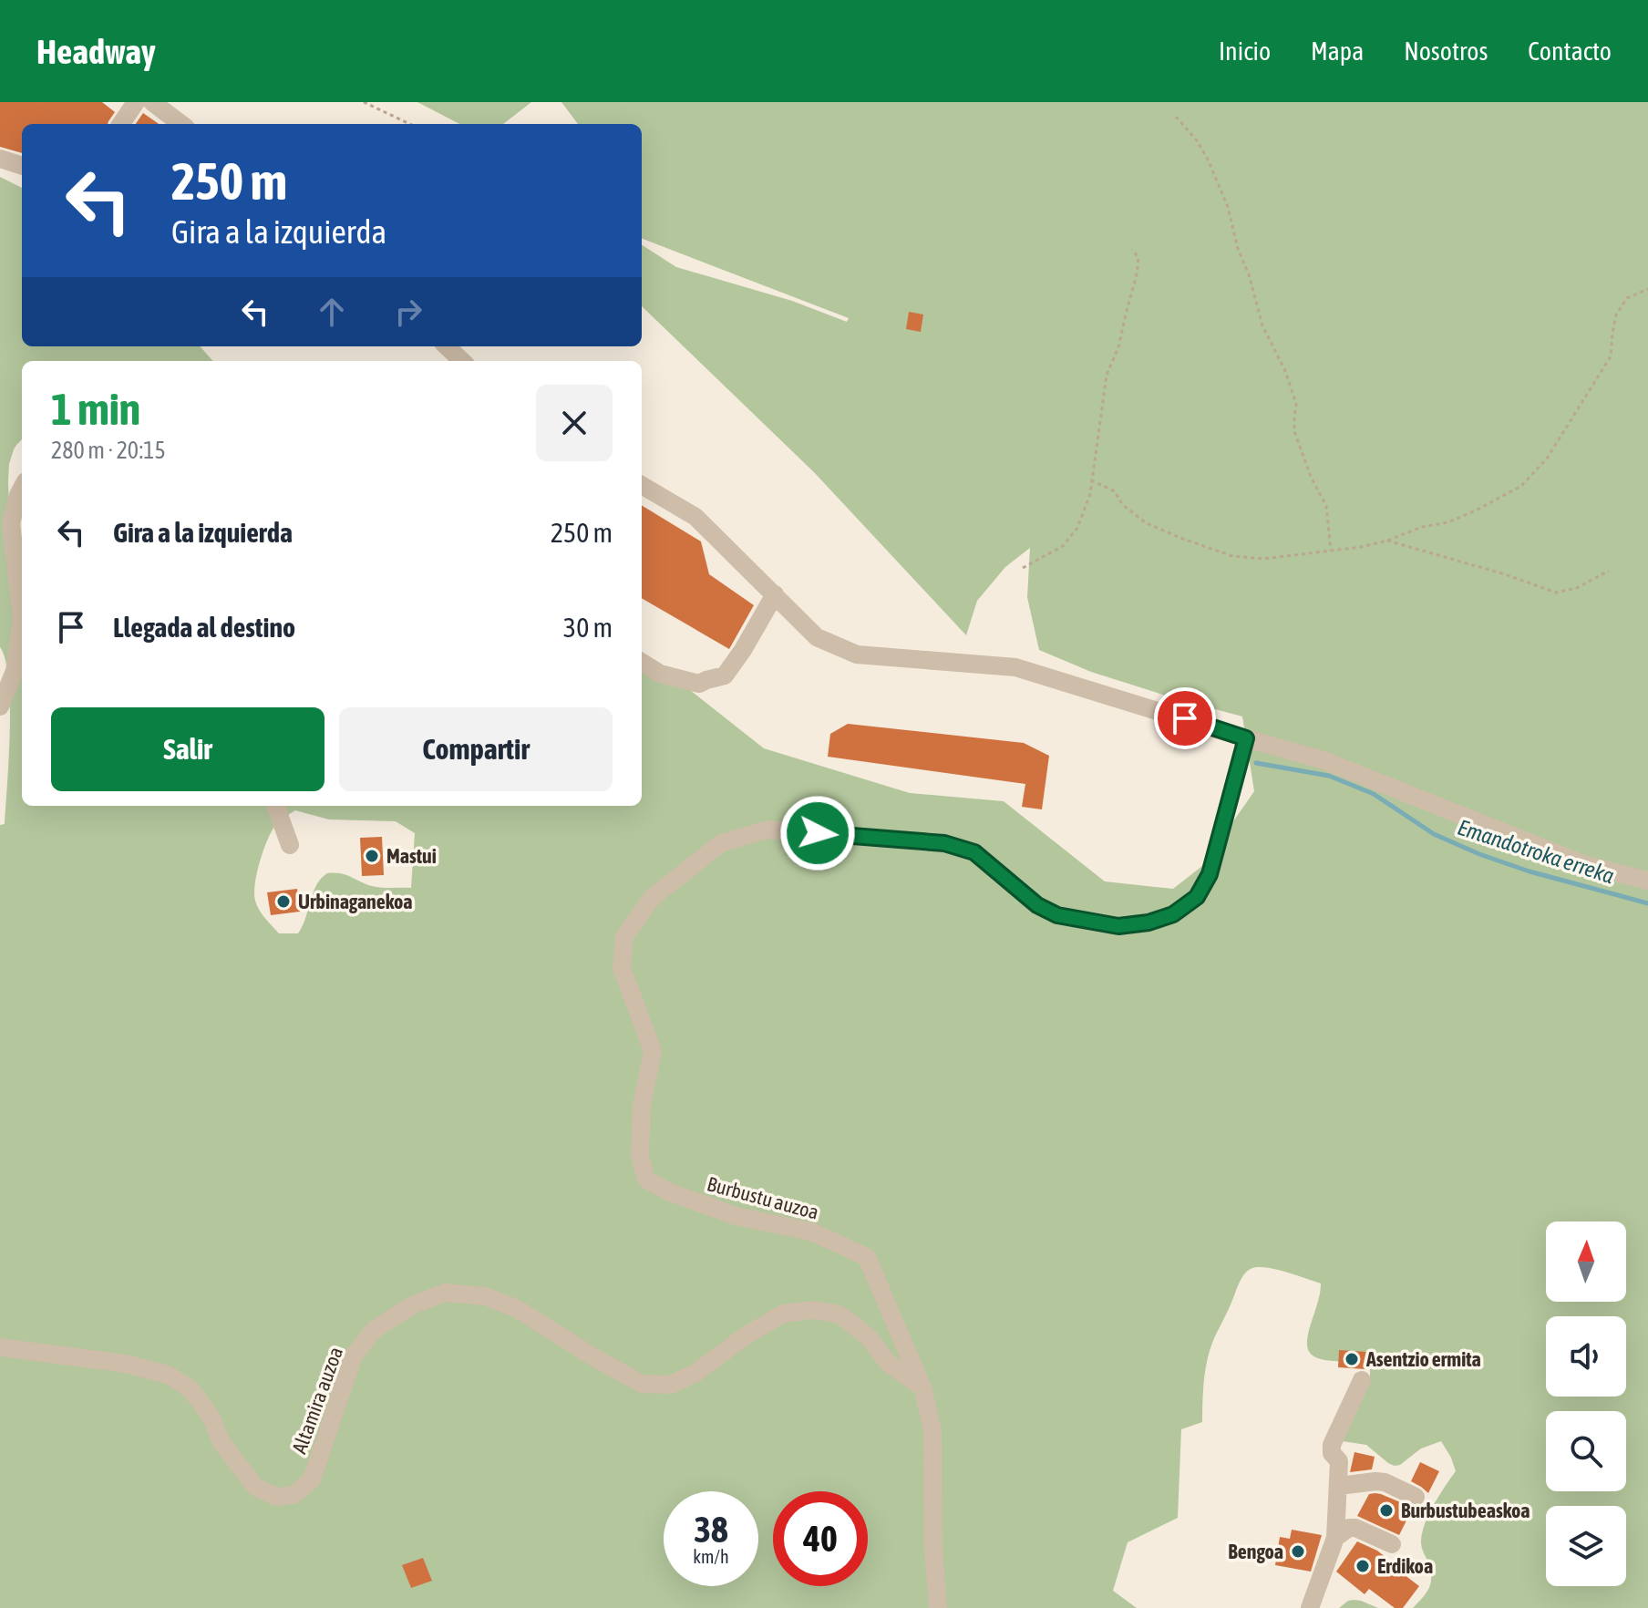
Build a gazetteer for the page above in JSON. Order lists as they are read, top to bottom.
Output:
{
  "streets": {
    "street": ["Burbustu auzoa", "Altamira auzoa"]
  },
  "crossings": [
    ["Burbustu auzoa", "Altamira auzoa"]
  ],
  "water": ["Emandotroka erreka"],
  "places": [
    "Mastui",
    "Urbinaganekoa",
    "Asentzio ermita",
    "Burbustubeaskoa",
    "Bengoa",
    "Erdikoa"
  ],
  "north": "top",
  "page": {
    "header": "Headway",
    "nav": [
      "Inicio",
      "Mapa",
      "Nosotros",
      "Contacto"
    ],
    "turn": ["250 m", "Gira a la izquierda"],
    "heading": ["1 min", "280 m · 20:15"],
    "list": [
      {
        "name": "Gira a la izquierda",
        "value": "250 m"
      },
      {
        "name": "Llegada al destino",
        "value": "30 m"
      }
    ],
    "buttons": ["Salir", "Compartir"],
    "speed": "38 km/h",
    "limit": "40"
  }
}
